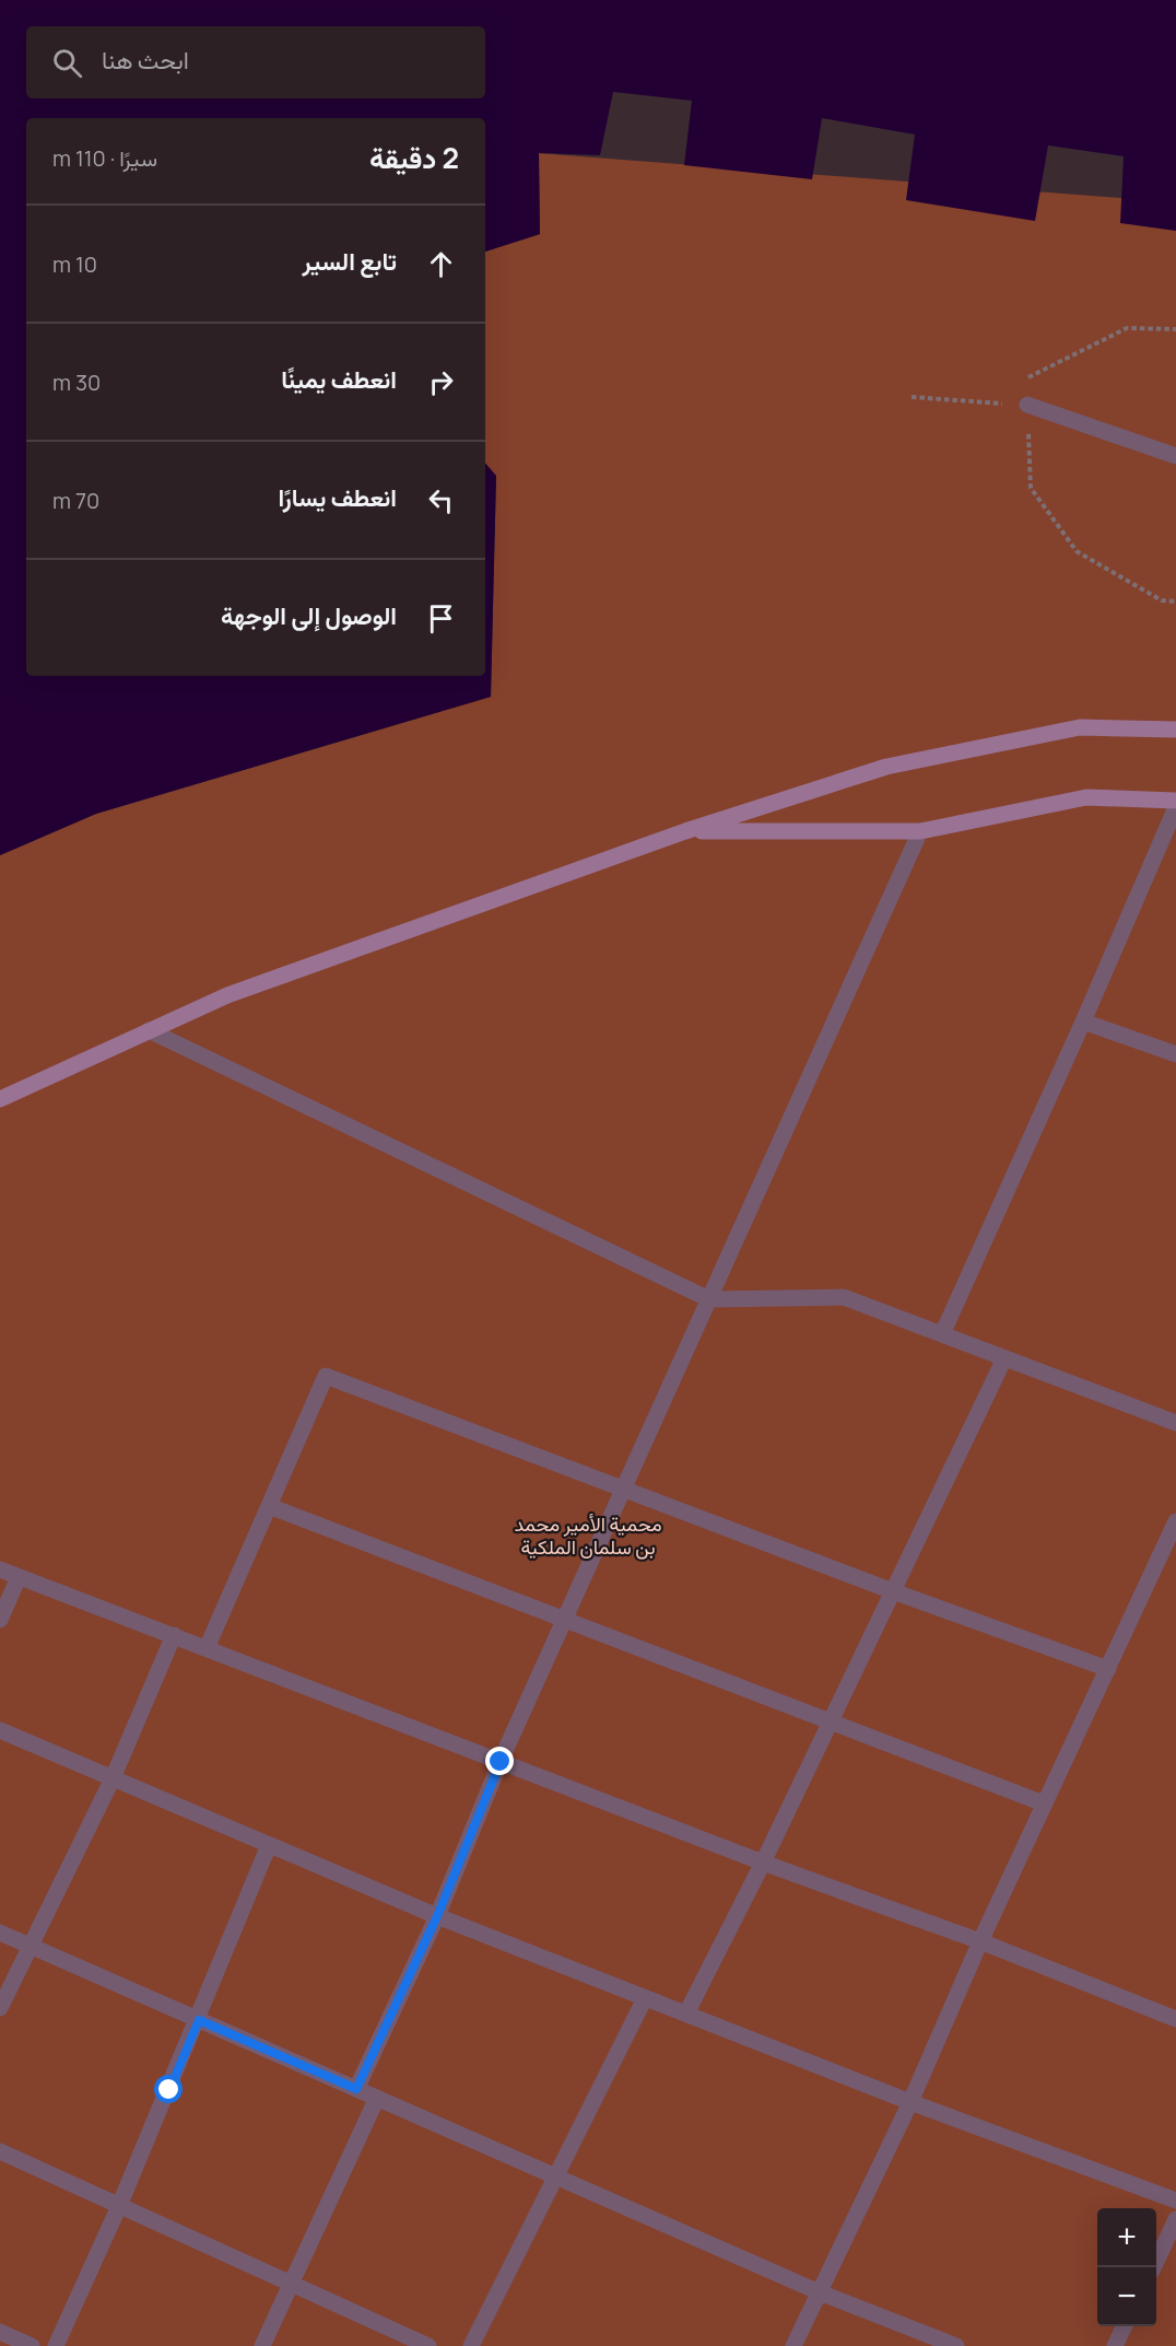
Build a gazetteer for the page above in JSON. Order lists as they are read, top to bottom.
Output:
{
  "parks": ["محمية الأمير محمد بن سلمان الملكية"],
  "page": {
    "search": "ابحث هنا",
    "heading": ["2 دقيقة", "سيرًا · 110 m"],
    "list": [
      ["تابع السير", "10 m"],
      ["انعطف يمينًا", "30 m"],
      ["انعطف يسارًا", "70 m"],
      "الوصول إلى الوجهة"
    ],
    "map_buttons": ["+", "−"]
  }
}
